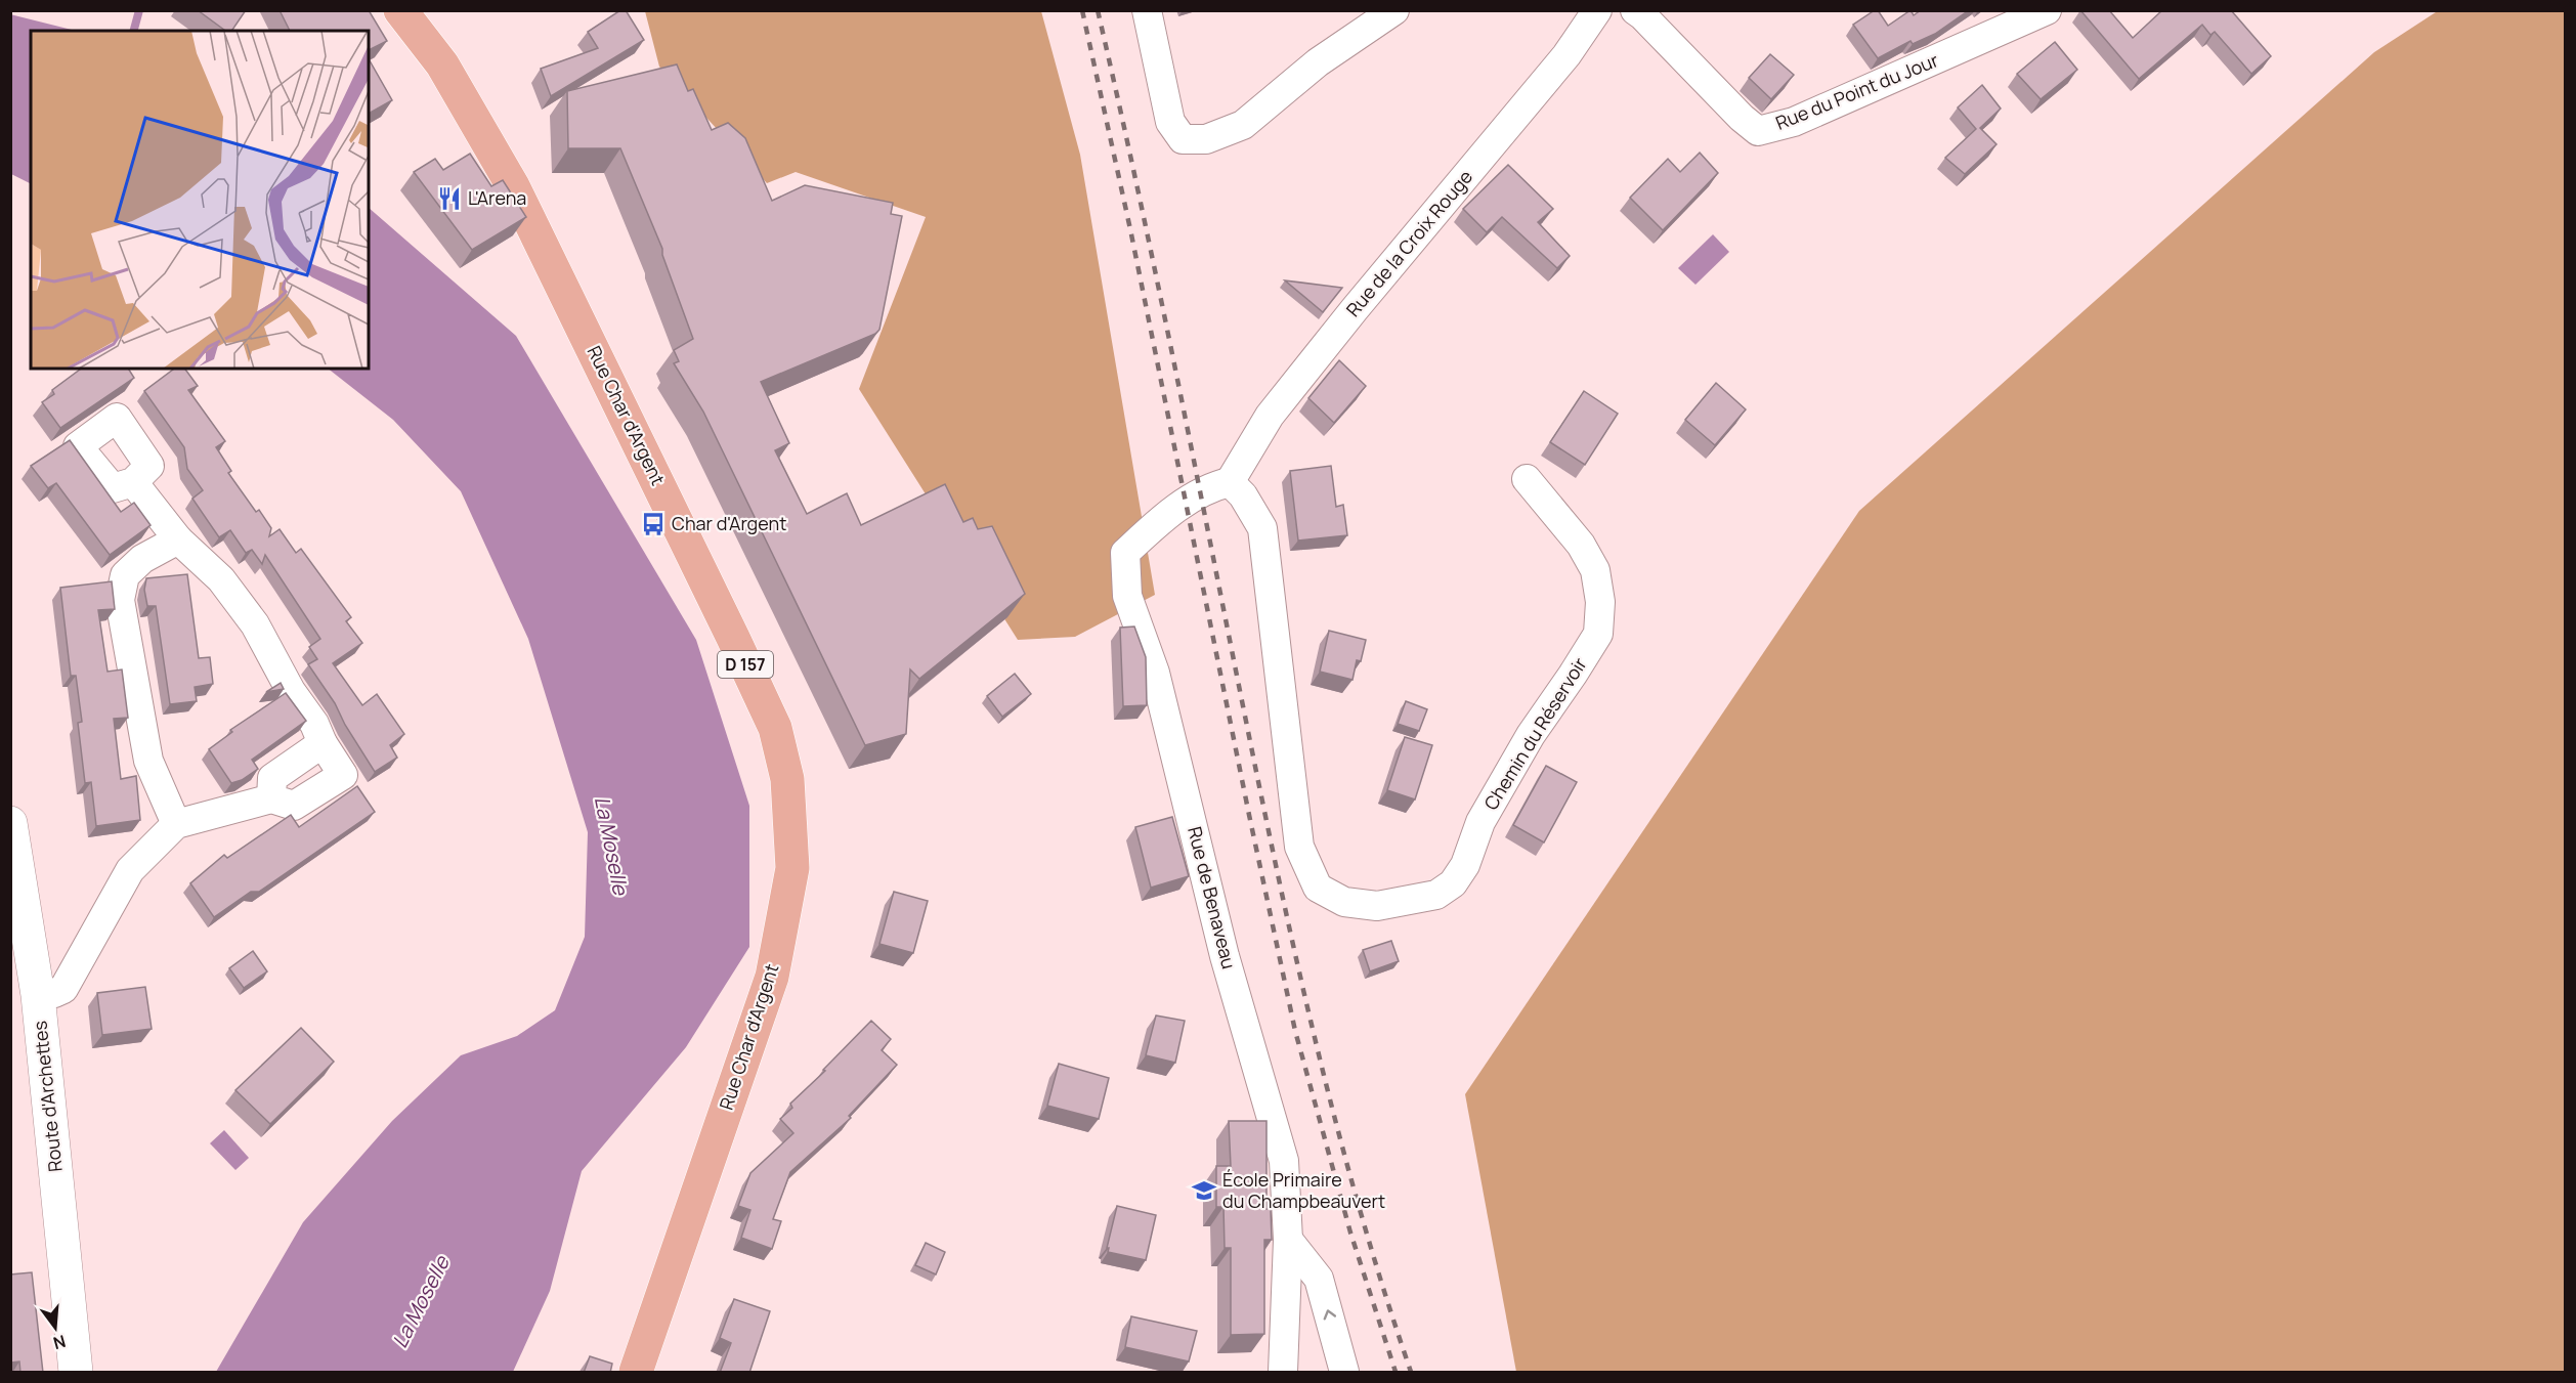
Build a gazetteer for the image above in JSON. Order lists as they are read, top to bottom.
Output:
{
  "streets": {
    "main road": ["Rue Char d'Argent", "D 157"],
    "street": [
      "Rue du Point du Jour",
      "Rue de la Croix Rouge",
      "Chemin du Réservoir",
      "Rue de Benaveau",
      "Route d'Archettes"
    ]
  },
  "crossings": [
    ["Rue de la Croix Rouge", "Chemin du Réservoir"],
    ["Rue de la Croix Rouge", "Rue de Benaveau"],
    ["Chemin du Réservoir", "Rue de Benaveau"]
  ],
  "water": ["La Moselle"],
  "places": {
    "restaurant": ["L'Arena"],
    "bus stop": ["Char d'Argent"],
    "school or university": ["École Primaire du Champbeauvert"]
  },
  "north": "bottom"
}
